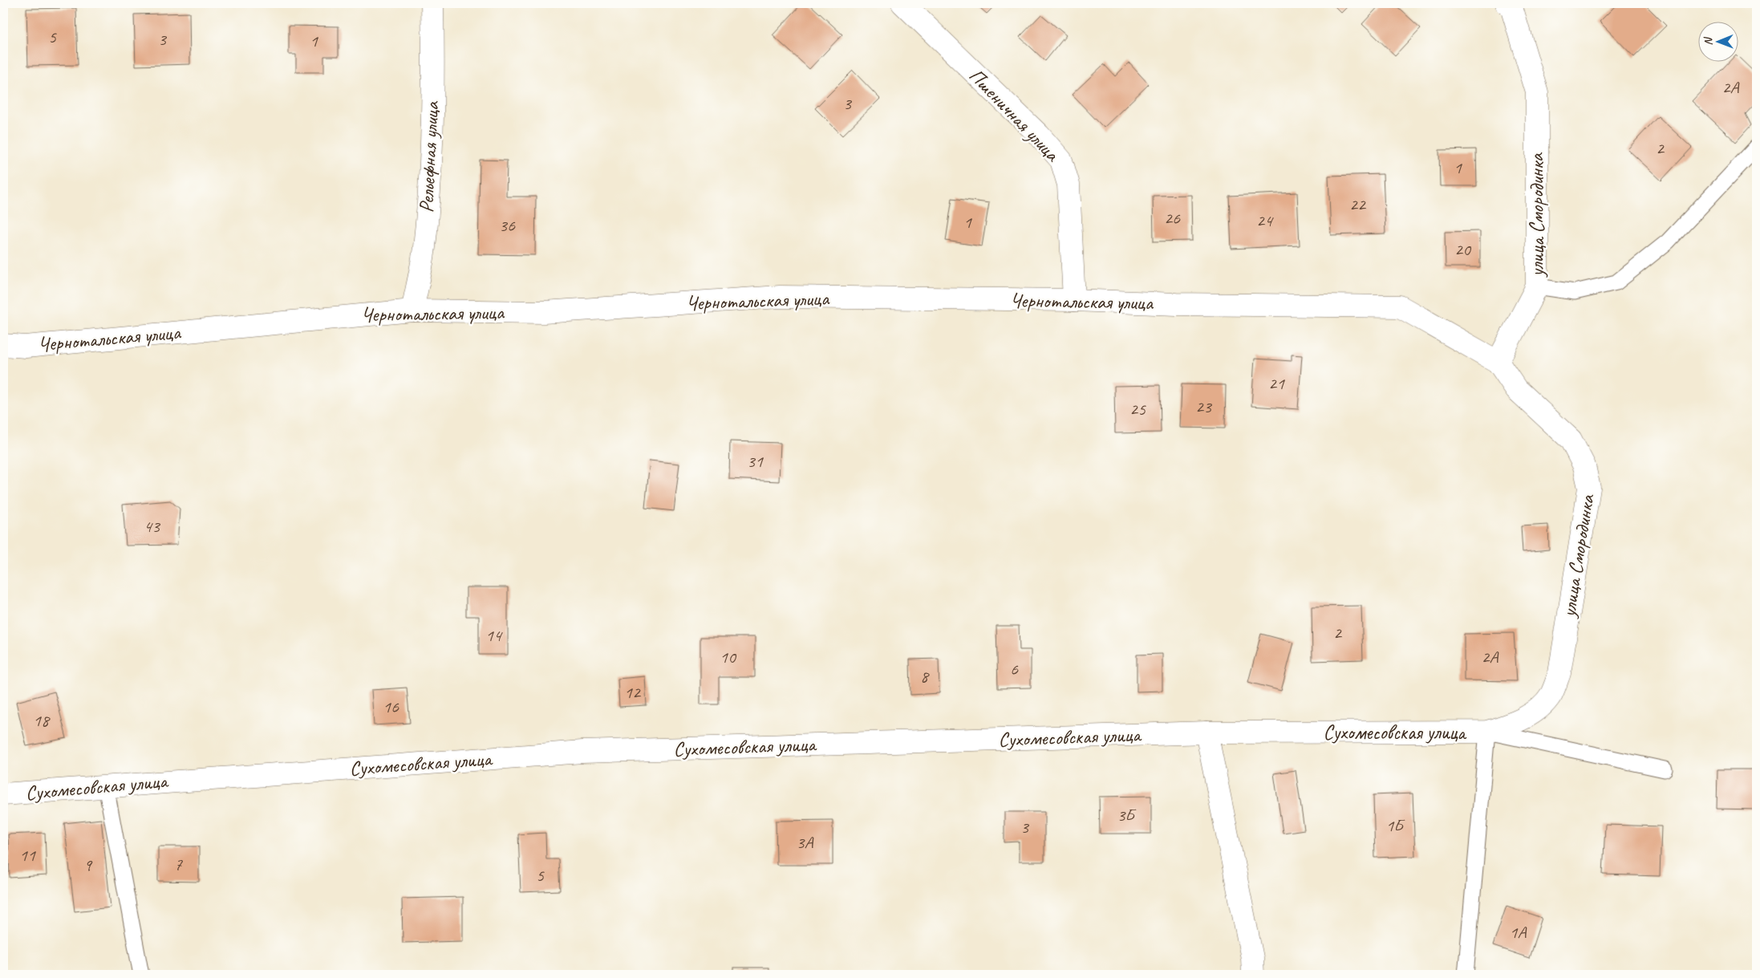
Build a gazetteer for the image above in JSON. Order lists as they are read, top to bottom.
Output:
{
  "streets": {
    "street": [
      "Пшеничная улица",
      "Рельефная улица",
      "улица Смородинка",
      "Чернотальская улица",
      "Сухомесовская улица"
    ]
  },
  "crossings": [
    ["Пшеничная улица", "Чернотальская улица"],
    ["Рельефная улица", "Чернотальская улица"],
    ["улица Смородинка", "Чернотальская улица"],
    ["улица Смородинка", "Сухомесовская улица"]
  ],
  "house_numbers": [
    "5",
    "3",
    "1",
    "2А",
    "3",
    "2",
    "1",
    "22",
    "26",
    "24",
    "1",
    "36",
    "20",
    "21",
    "23",
    "25",
    "31",
    "43",
    "2",
    "14",
    "10",
    "2А",
    "6",
    "8",
    "12",
    "16",
    "18",
    "3Б",
    "1Б",
    "3",
    "3А",
    "11",
    "7",
    "9",
    "5",
    "1А"
  ],
  "north": "left"
}
